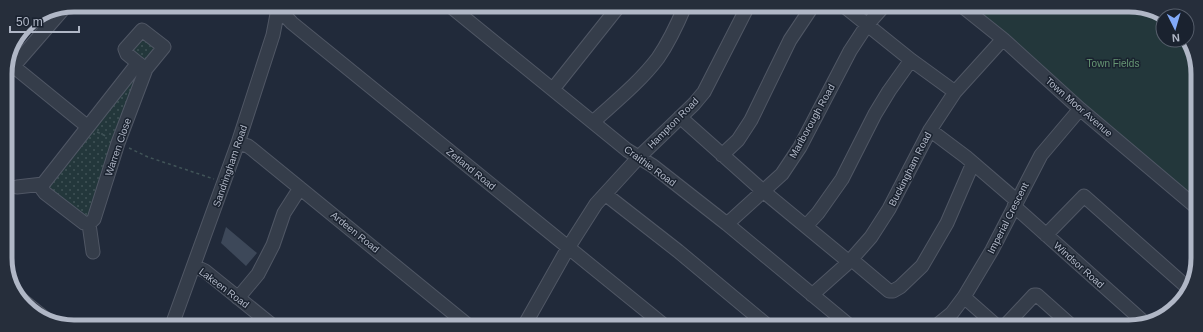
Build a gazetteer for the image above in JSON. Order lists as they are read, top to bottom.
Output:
{
  "streets": {
    "street": [
      "Town Moor Avenue",
      "Marlborough Road",
      "Hampton Road",
      "Warren Close",
      "Sandringham Road",
      "Craithie Road",
      "Zetland Road",
      "Buckingham Road",
      "Imperial Crescent",
      "Ardeen Road",
      "Windsor Road",
      "Lakeen Road"
    ]
  },
  "crossings": [
    ["Town Moor Avenue", "Buckingham Road"],
    ["Town Moor Avenue", "Imperial Crescent"],
    ["Marlborough Road", "Craithie Road"],
    ["Hampton Road", "Craithie Road"],
    ["Hampton Road", "Zetland Road"],
    ["Sandringham Road", "Ardeen Road"],
    ["Sandringham Road", "Lakeen Road"],
    ["Craithie Road", "Buckingham Road"],
    ["Buckingham Road", "Windsor Road"],
    ["Imperial Crescent", "Windsor Road"]
  ],
  "parks": ["Town Fields"],
  "scale_bar": "50 m",
  "north": "bottom"
}
